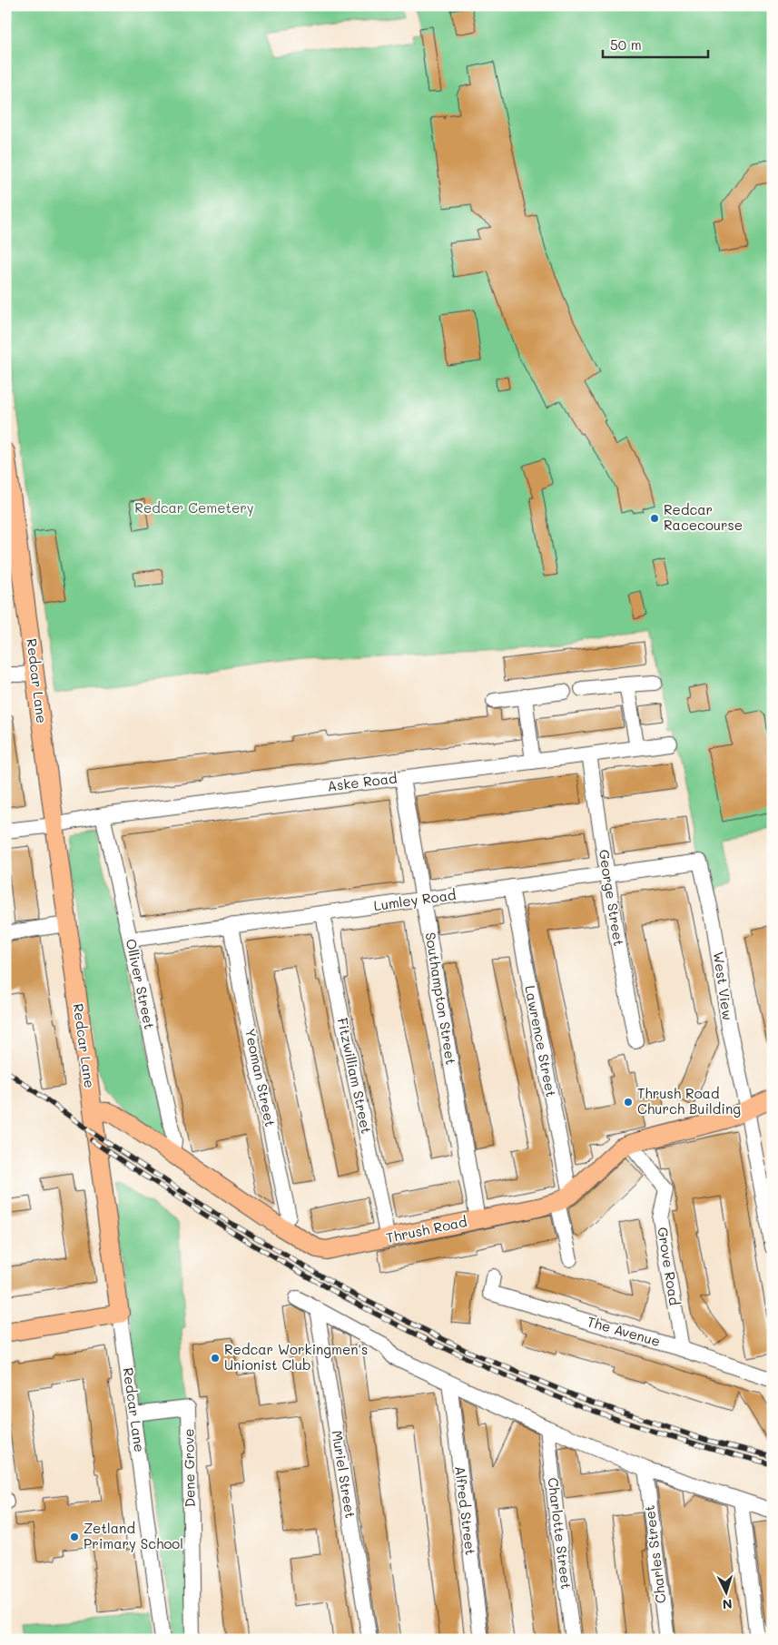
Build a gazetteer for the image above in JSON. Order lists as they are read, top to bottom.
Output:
{
  "streets": {
    "main road": ["Redcar Lane", "Thrush Road"],
    "street": [
      "Aske Road",
      "George Street",
      "Lumley Road",
      "Olliver Street",
      "West View",
      "Southampton Street",
      "Lawrence Street",
      "Fitzwilliam Street",
      "Yeoman Street",
      "Grove Road",
      "The Avenue",
      "Dene Grove",
      "Muriel Street",
      "Alfred Street",
      "Charlotte Street",
      "Charles Street"
    ]
  },
  "crossings": [
    ["Redcar Lane", "Aske Road"],
    ["Redcar Lane", "Thrush Road"],
    ["Redcar Lane", "Dene Grove"],
    ["Aske Road", "George Street"],
    ["Aske Road", "Olliver Street"],
    ["Aske Road", "Southampton Street"],
    ["George Street", "Lumley Road"],
    ["Lumley Road", "Olliver Street"],
    ["Lumley Road", "West View"],
    ["Lumley Road", "Southampton Street"],
    ["Lumley Road", "Lawrence Street"],
    ["Lumley Road", "Fitzwilliam Street"],
    ["Lumley Road", "Yeoman Street"],
    ["Olliver Street", "Thrush Road"],
    ["West View", "Thrush Road"],
    ["Southampton Street", "Thrush Road"],
    ["Lawrence Street", "Thrush Road"],
    ["Fitzwilliam Street", "Thrush Road"],
    ["Yeoman Street", "Thrush Road"],
    ["Thrush Road", "Grove Road"],
    ["Grove Road", "The Avenue"]
  ],
  "parks": ["Redcar Cemetery"],
  "places": [
    "Redcar Racecourse",
    "Thrush Road Church Building",
    "Redcar Workingmen's Unionist Club",
    "Zetland Primary School"
  ],
  "scale_bar": "50 m",
  "north": "bottom"
}
